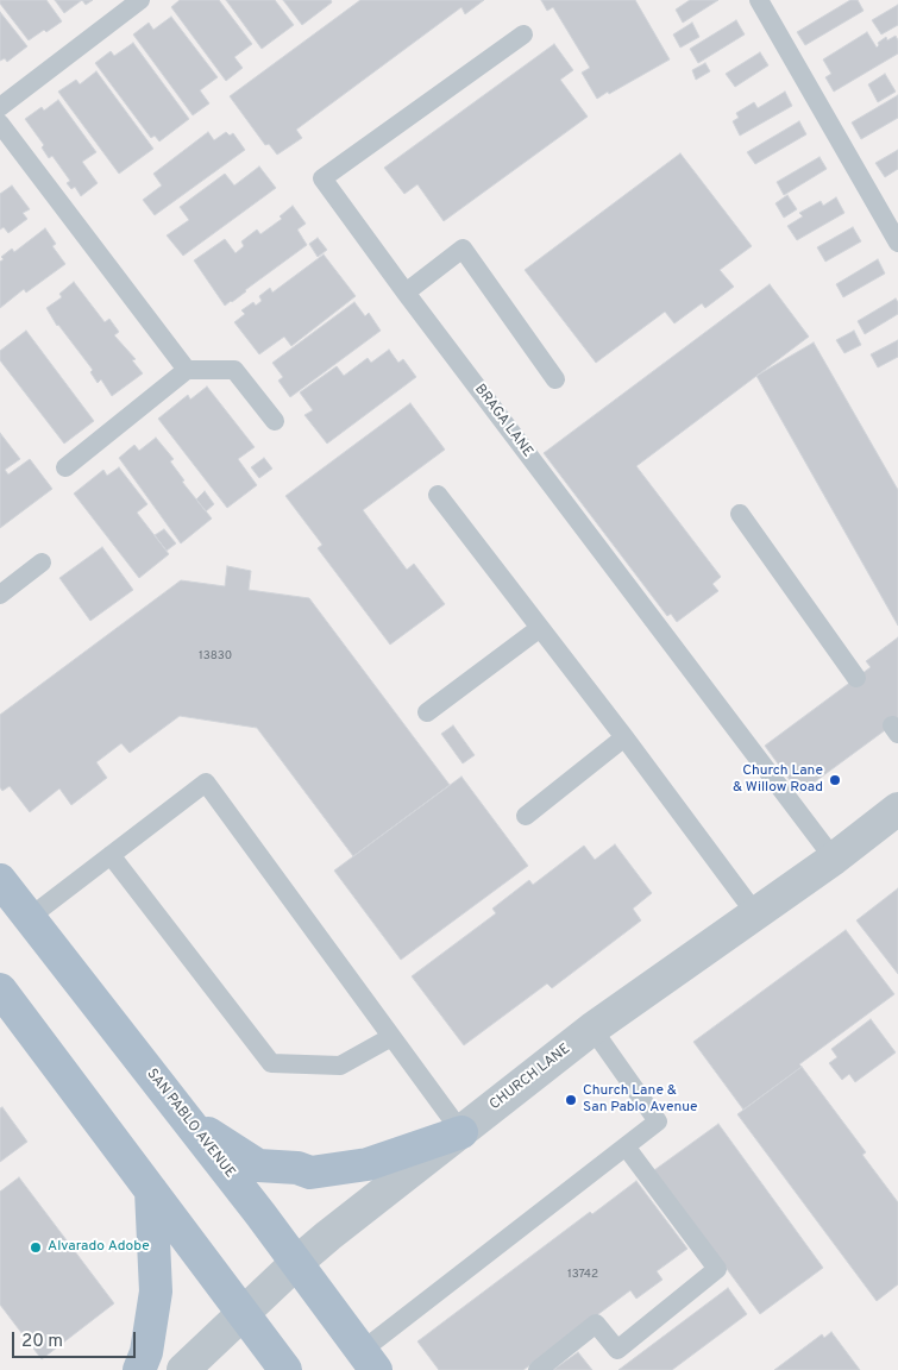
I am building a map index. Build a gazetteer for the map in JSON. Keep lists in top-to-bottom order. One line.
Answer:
{"streets":{"main road":["SAN PABLO AVENUE"],"street":["CHURCH LANE"],"lane":["BRAGA LANE"]},"crossings":[["BRAGA LANE","CHURCH LANE"],["CHURCH LANE","SAN PABLO AVENUE"]],"places":["Church Lane & Willow Road","Church Lane & San Pablo Avenue","Alvarado Adobe"],"house_numbers":["13830","13742"],"scale_bar":"20 m"}
